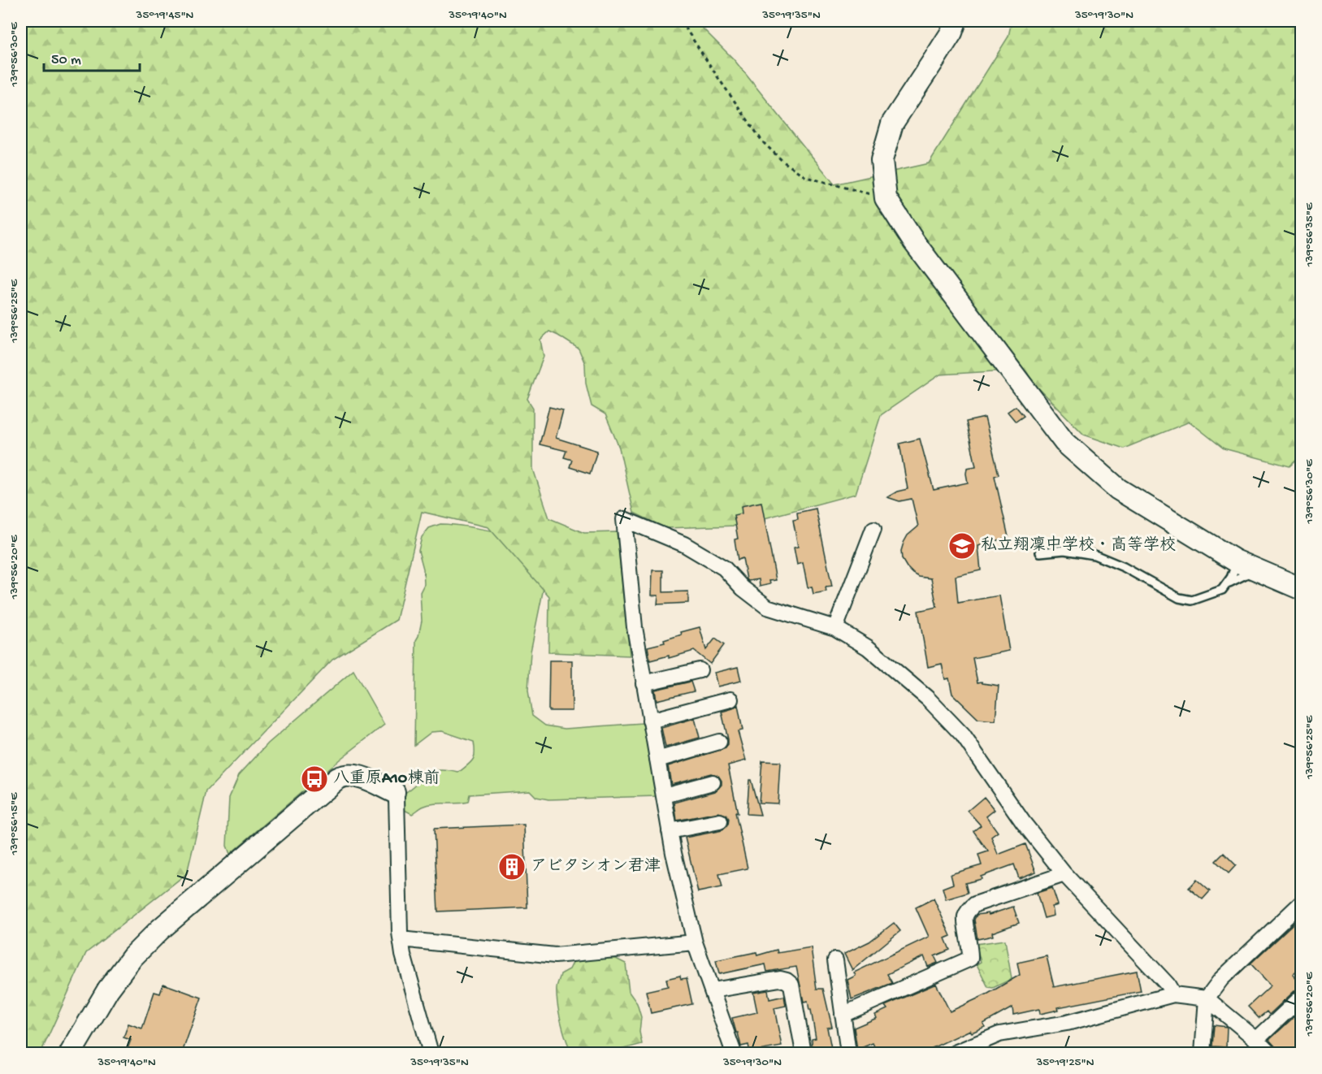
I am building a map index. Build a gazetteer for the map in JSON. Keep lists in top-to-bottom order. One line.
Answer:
{"places":{"school or university":["私立翔凜中学校・高等学校"],"bus stop":["八重原A10棟前"],"building":["アビタシオン君津"]},"scale_bar":"50 m","coordinates":["35°19'45\"N","35°19'40\"N","35°19'35\"N","35°19'30\"N","139°56'30\"E","139°56'35\"E","139°56'25\"E","139°56'20\"E","139°56'15\"E","35°19'25\"N"]}
